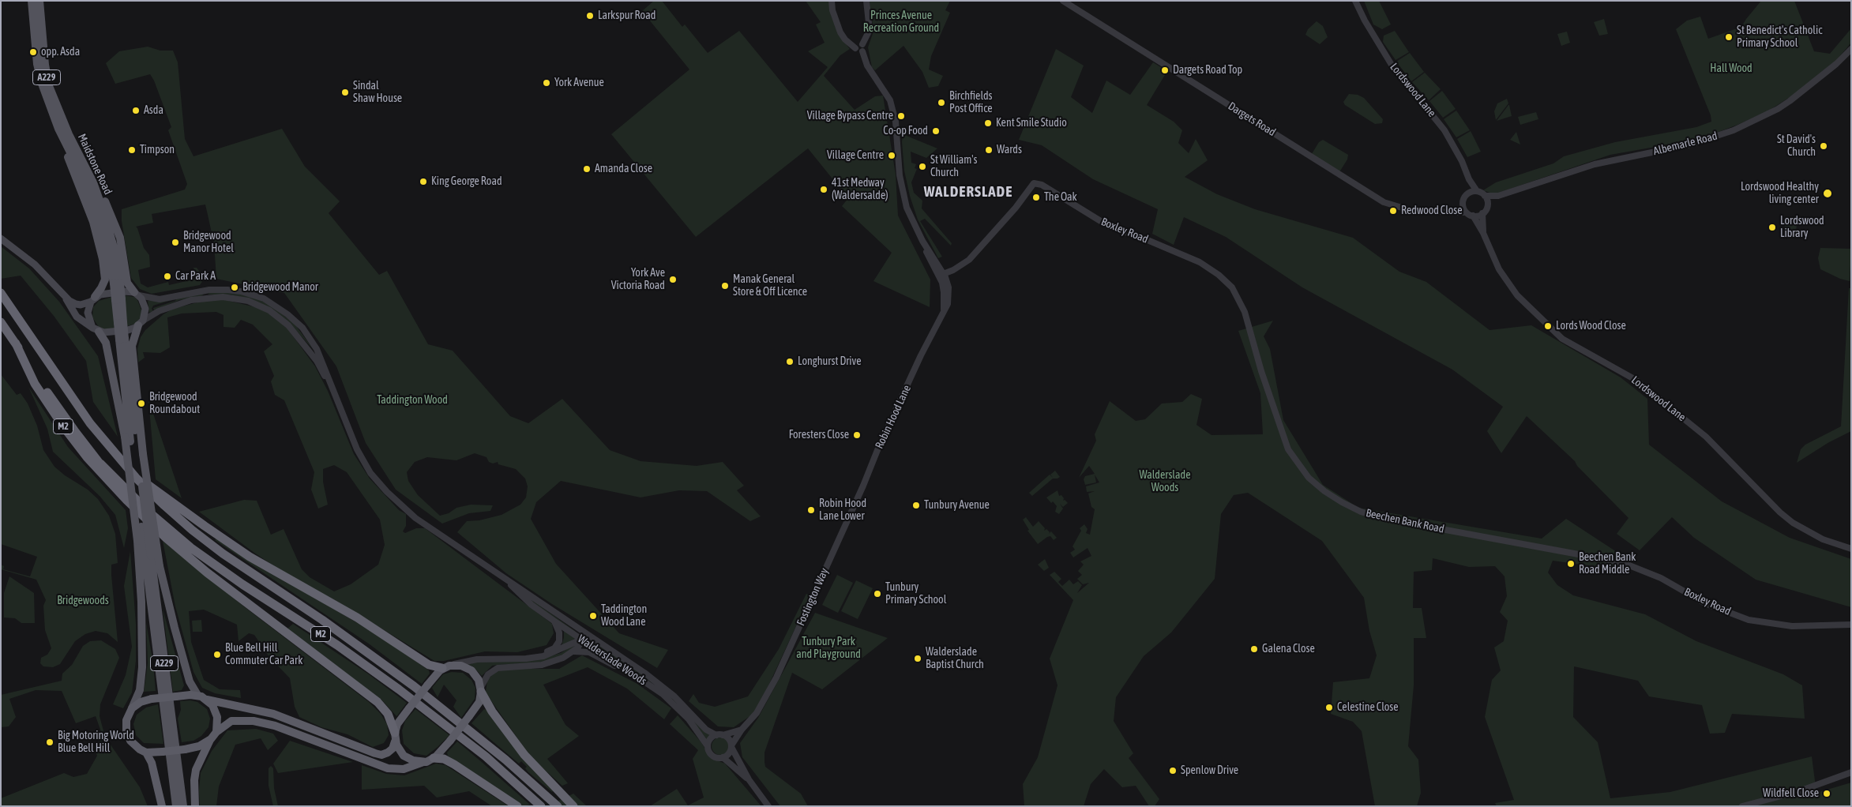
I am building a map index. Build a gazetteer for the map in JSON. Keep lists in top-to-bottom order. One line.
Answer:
{"streets":{"highway":["M2"],"main road":["A229","Maidstone Road"],"street":["Lordswood Lane","Dargets Road","Albemarle Road","Boxley Road","Robin Hood Lane","Beechen Bank Road","Fostington Way","Walderslade Woods"]},"crossings":[["A229","Maidstone Road"],["Lordswood Lane","Dargets Road"],["Lordswood Lane","Albemarle Road"],["Dargets Road","Albemarle Road"],["Boxley Road","Robin Hood Lane"],["Boxley Road","Beechen Bank Road"],["Robin Hood Lane","Fostington Way"],["Fostington Way","Walderslade Woods"]],"districts":["WALDERSLADE"],"parks":["Princes Avenue Recreation Ground","Hall Wood","Taddington Wood","Walderslade Woods","Bridgewoods","Tunbury Park and Playground"],"places":["Larkspur Road","St Benedict's Catholic Primary School","opp. Asda","Dargets Road Top","York Avenue","Sindal Shaw House","Birchfields Post Office","Asda","Village Bypass Centre","Kent Smile Studio","Co-op Food","St David's Church","Timpson","Wards","Village Centre","St William's Church","Amanda Close","King George Road","41st Medway (Waldersalde)","Lordswood Healthy living center","The Oak","Redwood Close","Lordswood Library","Bridgewood Manor Hotel","Car Park A","York Ave Victoria Road","Manak General Store & Off Licence","Bridgewood Manor","Lords Wood Close","Longhurst Drive","Bridgewood Roundabout","Foresters Close","Tunbury Avenue","Robin Hood Lane Lower","Beechen Bank Road Middle","Tunbury Primary School","Taddington Wood Lane","Galena Close","Blue Bell Hill Commuter Car Park","Walderslade Baptist Church","Celestine Close","Big Motoring World Blue Bell Hill","Spenlow Drive","Wildfell Close"]}
